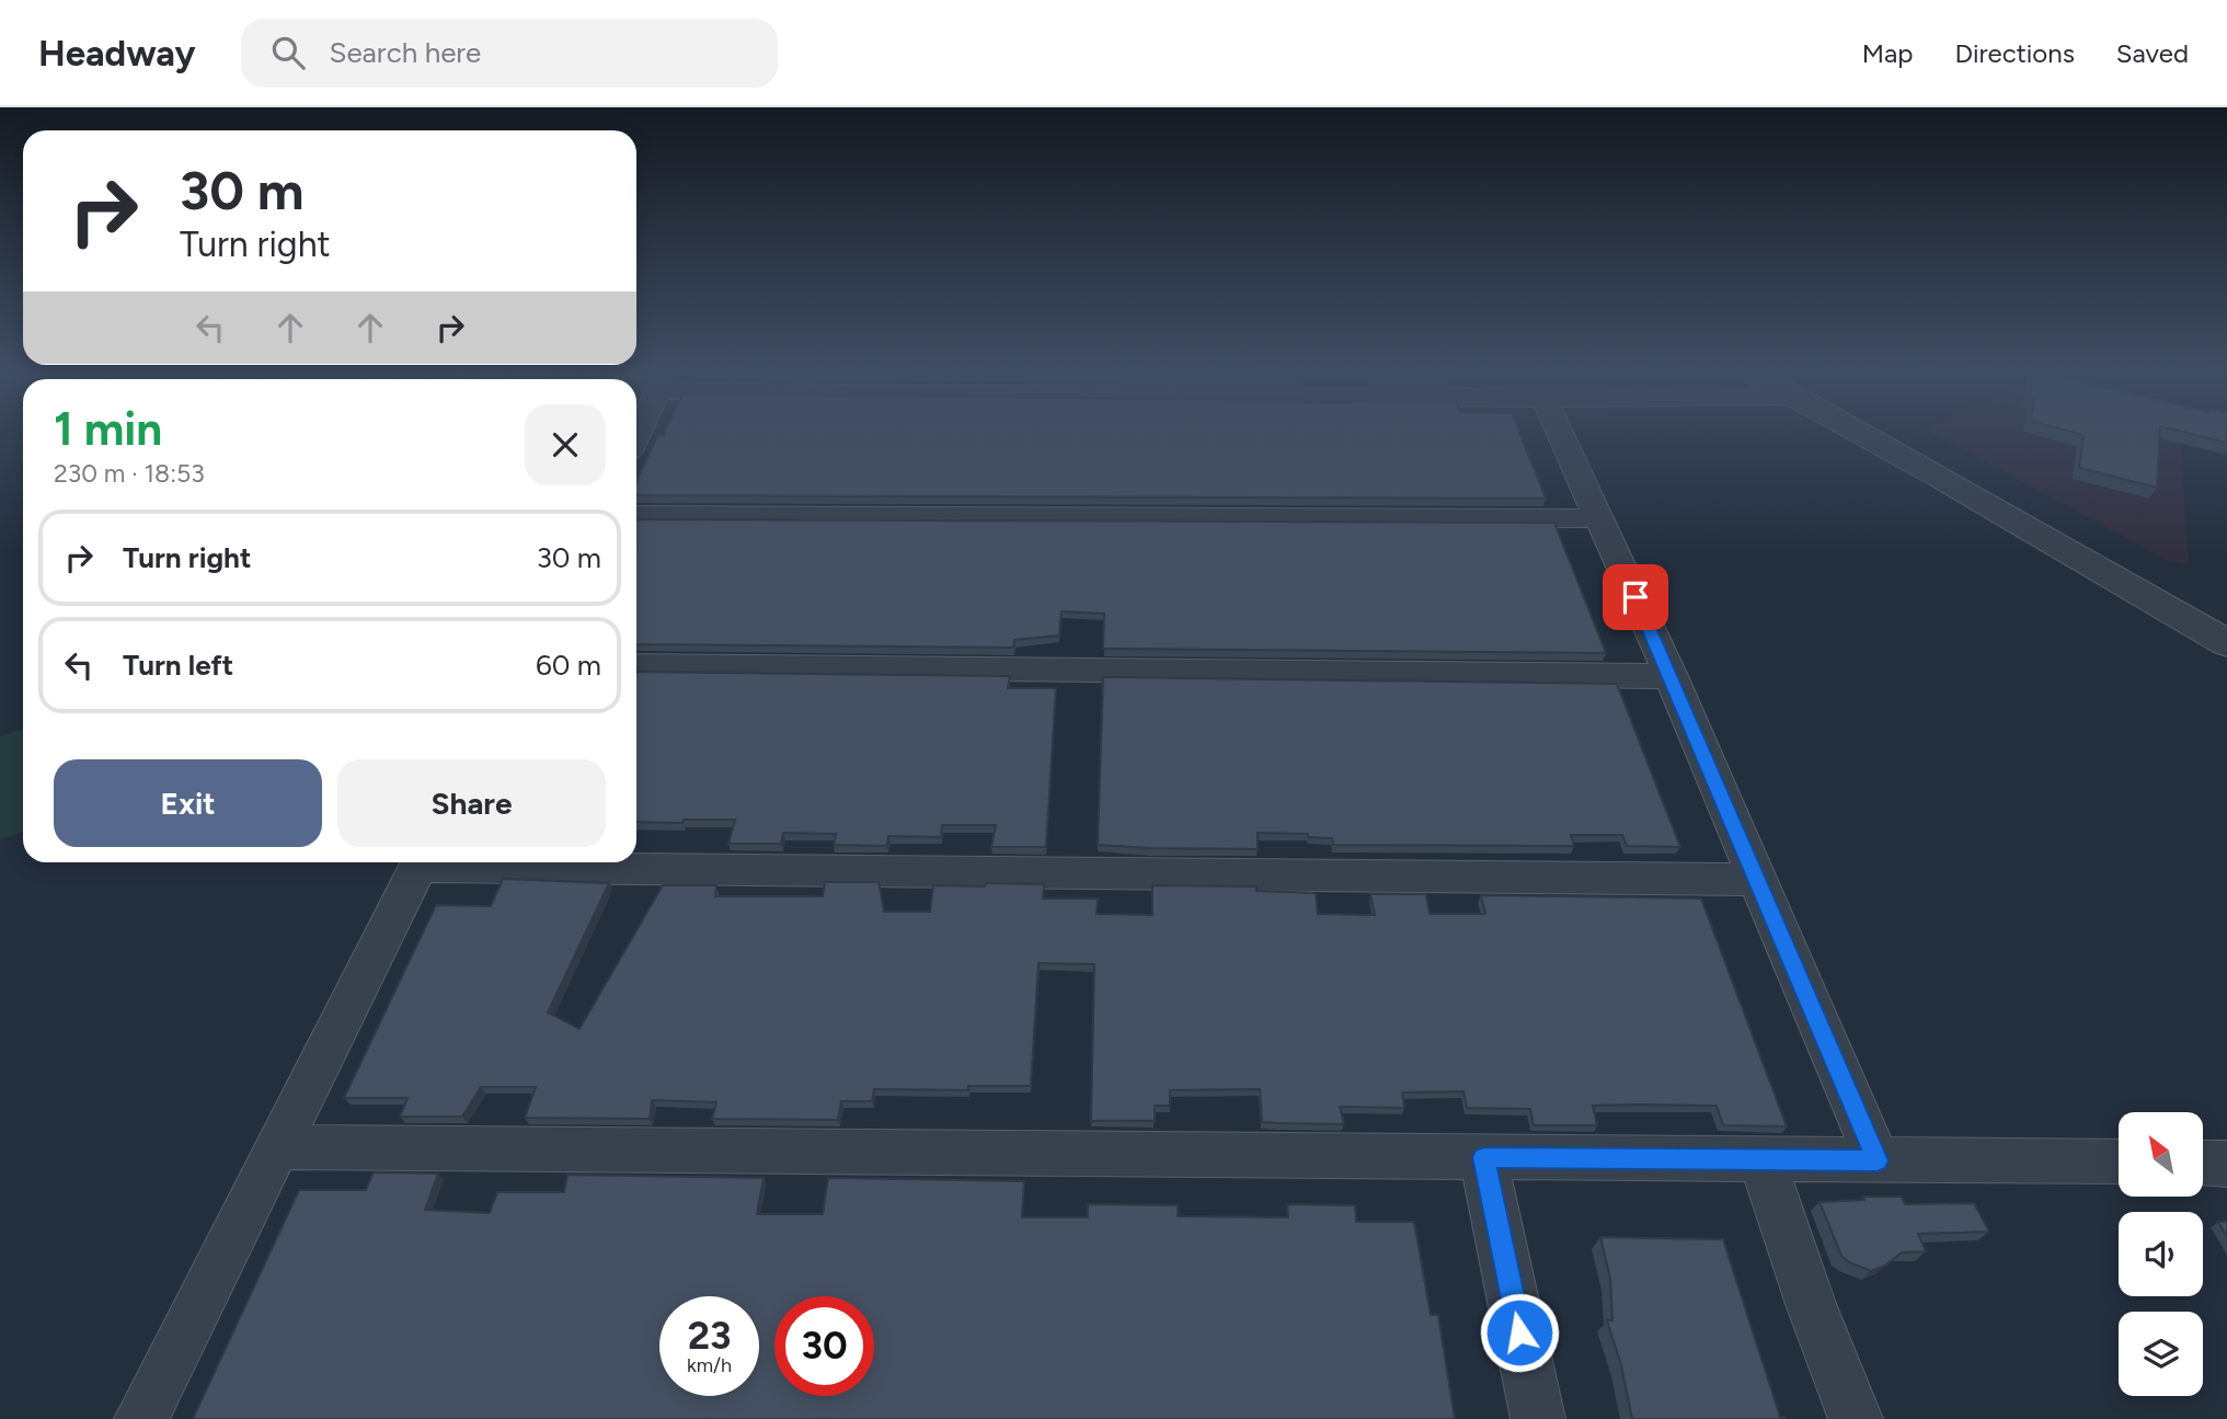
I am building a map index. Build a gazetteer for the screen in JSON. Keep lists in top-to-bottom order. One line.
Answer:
{"north":"top left","page":{"header":"Headway","search":"Search here","nav":["Map","Directions","Saved"],"turn":["30 m","Turn right"],"heading":["1 min","230 m · 18:53"],"list":[{"name":"Turn right","value":"30 m"},{"name":"Turn left","value":"60 m"}],"buttons":["Exit","Share"],"speed":"23 km/h","limit":"30"}}
